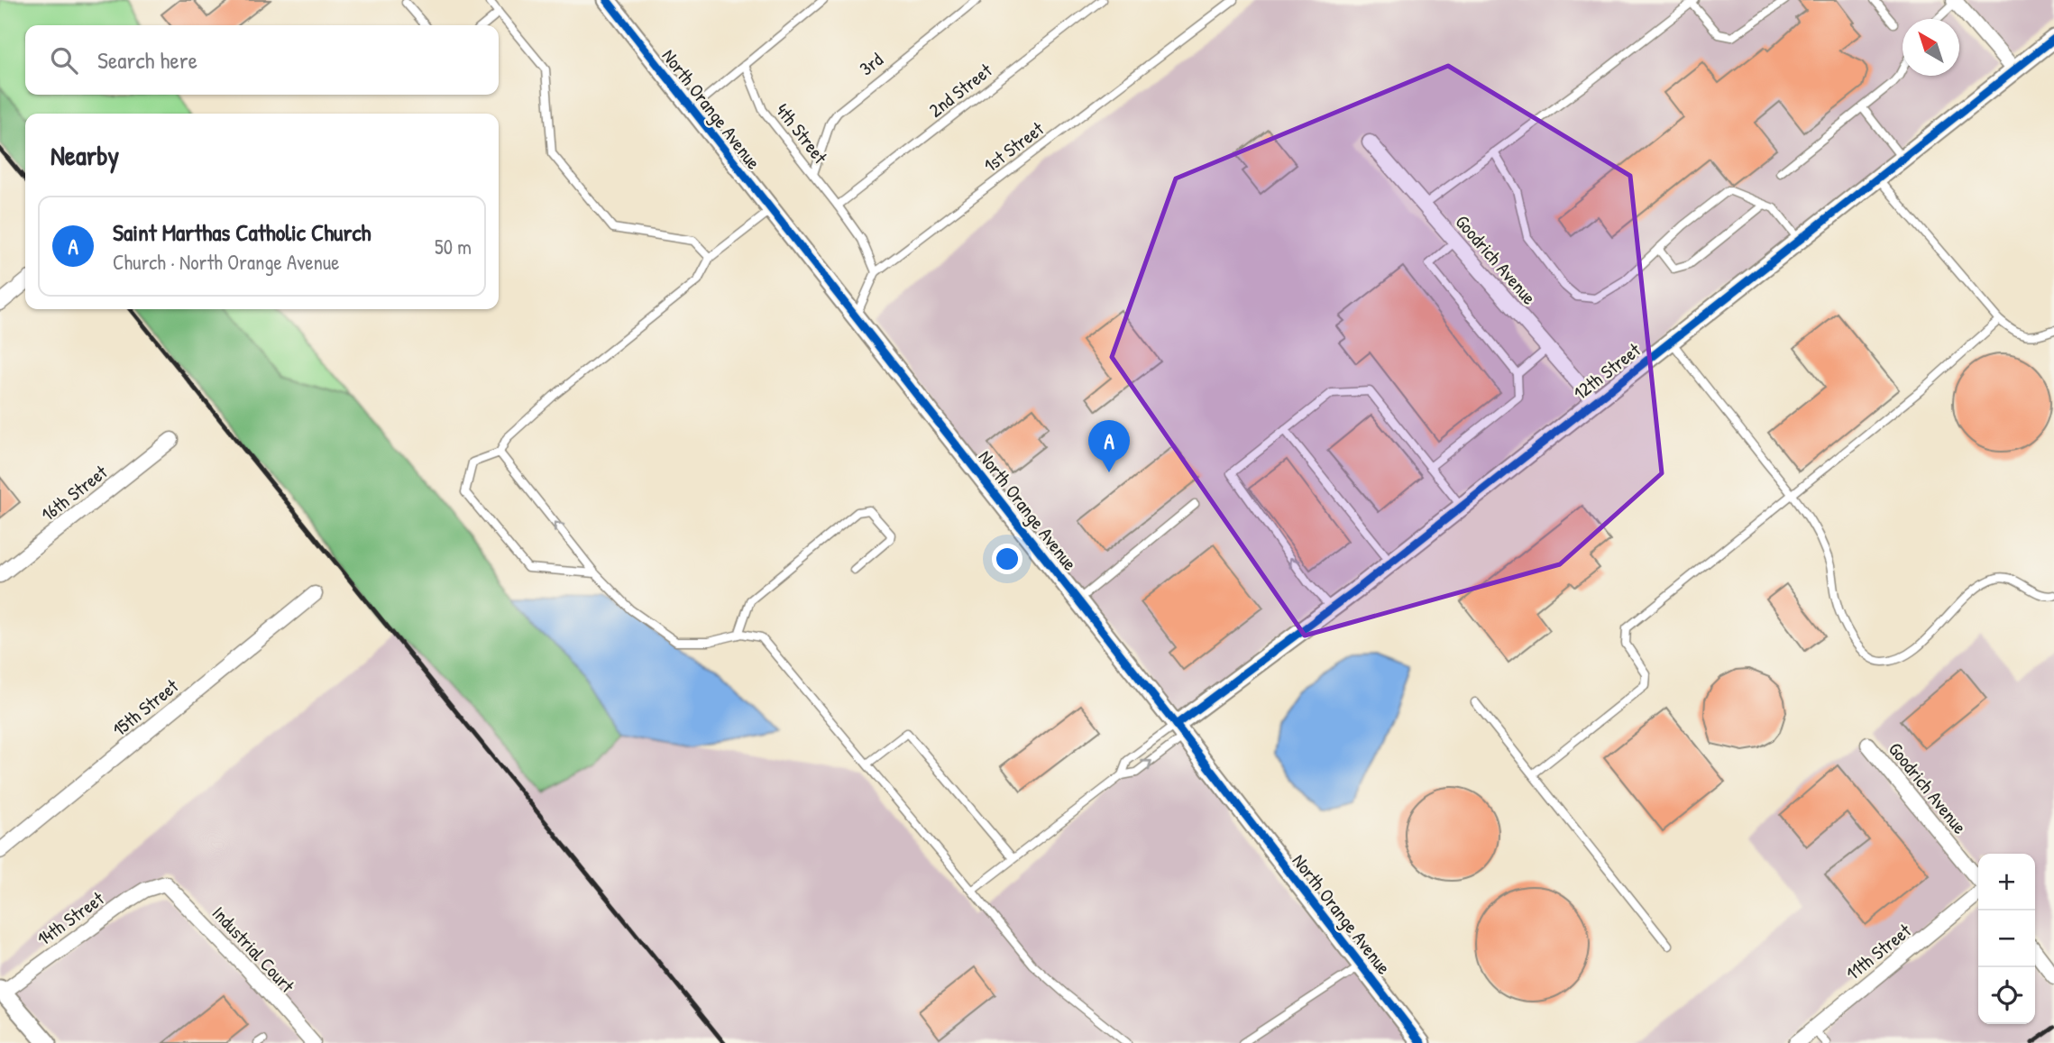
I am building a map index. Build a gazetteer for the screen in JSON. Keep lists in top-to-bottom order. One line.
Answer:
{"streets":{"street":["North Orange Avenue","Goodrich Avenue","12th Street","16th Street","15th Street","14th Street","Industrial Court","11th Street"],"lane":["3rd","2nd Street","4th Street","1st Street"]},"crossings":[["3rd","4th Street"],["2nd Street","4th Street"],["North Orange Avenue","12th Street"],["Goodrich Avenue","12th Street"],["14th Street","Industrial Court"]],"north":"top left","page":{"search":"Search here","heading":"Nearby","list":[{"mark":"A","name":"Saint Marthas Catholic Church","note":"Church · North Orange Avenue","value":"50 m"}],"pins":"A","map_buttons":["+","−"]}}
